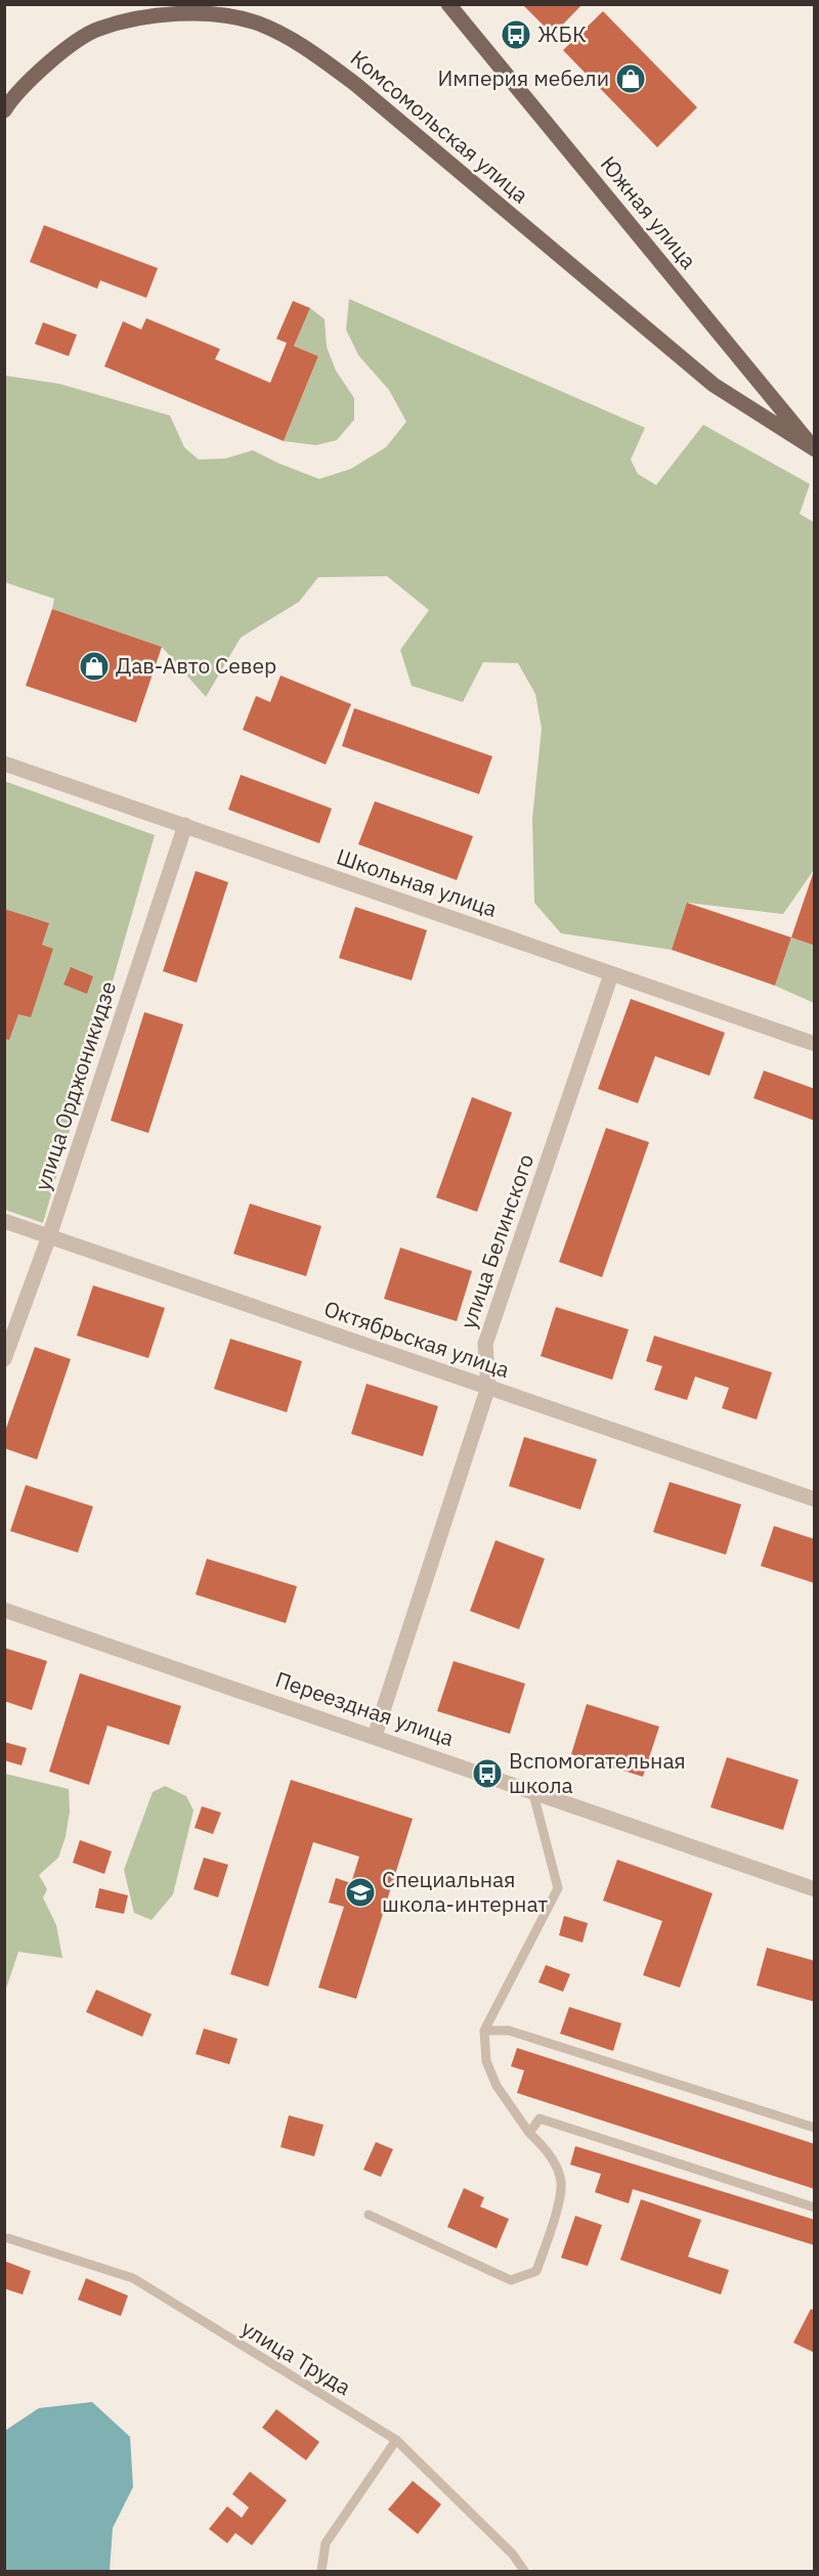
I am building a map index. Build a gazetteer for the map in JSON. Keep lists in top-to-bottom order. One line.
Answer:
{"streets":{"main road":["Комсомольская улица","Южная улица"],"street":["Школьная улица","улица Орджоникидзе","улица Белинского","Октябрьская улица","Переездная улица"],"lane":["улица Труда"]},"crossings":[["Комсомольская улица","Южная улица"],["Школьная улица","улица Орджоникидзе"],["Школьная улица","улица Белинского"],["улица Орджоникидзе","Октябрьская улица"],["улица Белинского","Октябрьская улица"],["улица Белинского","Переездная улица"]],"places":{"bus stop":["ЖБК","Вспомогательная школа"],"shop":["Империя мебели","Дав-Авто Север"],"school or university":["Специальная школа-интернат"]}}
